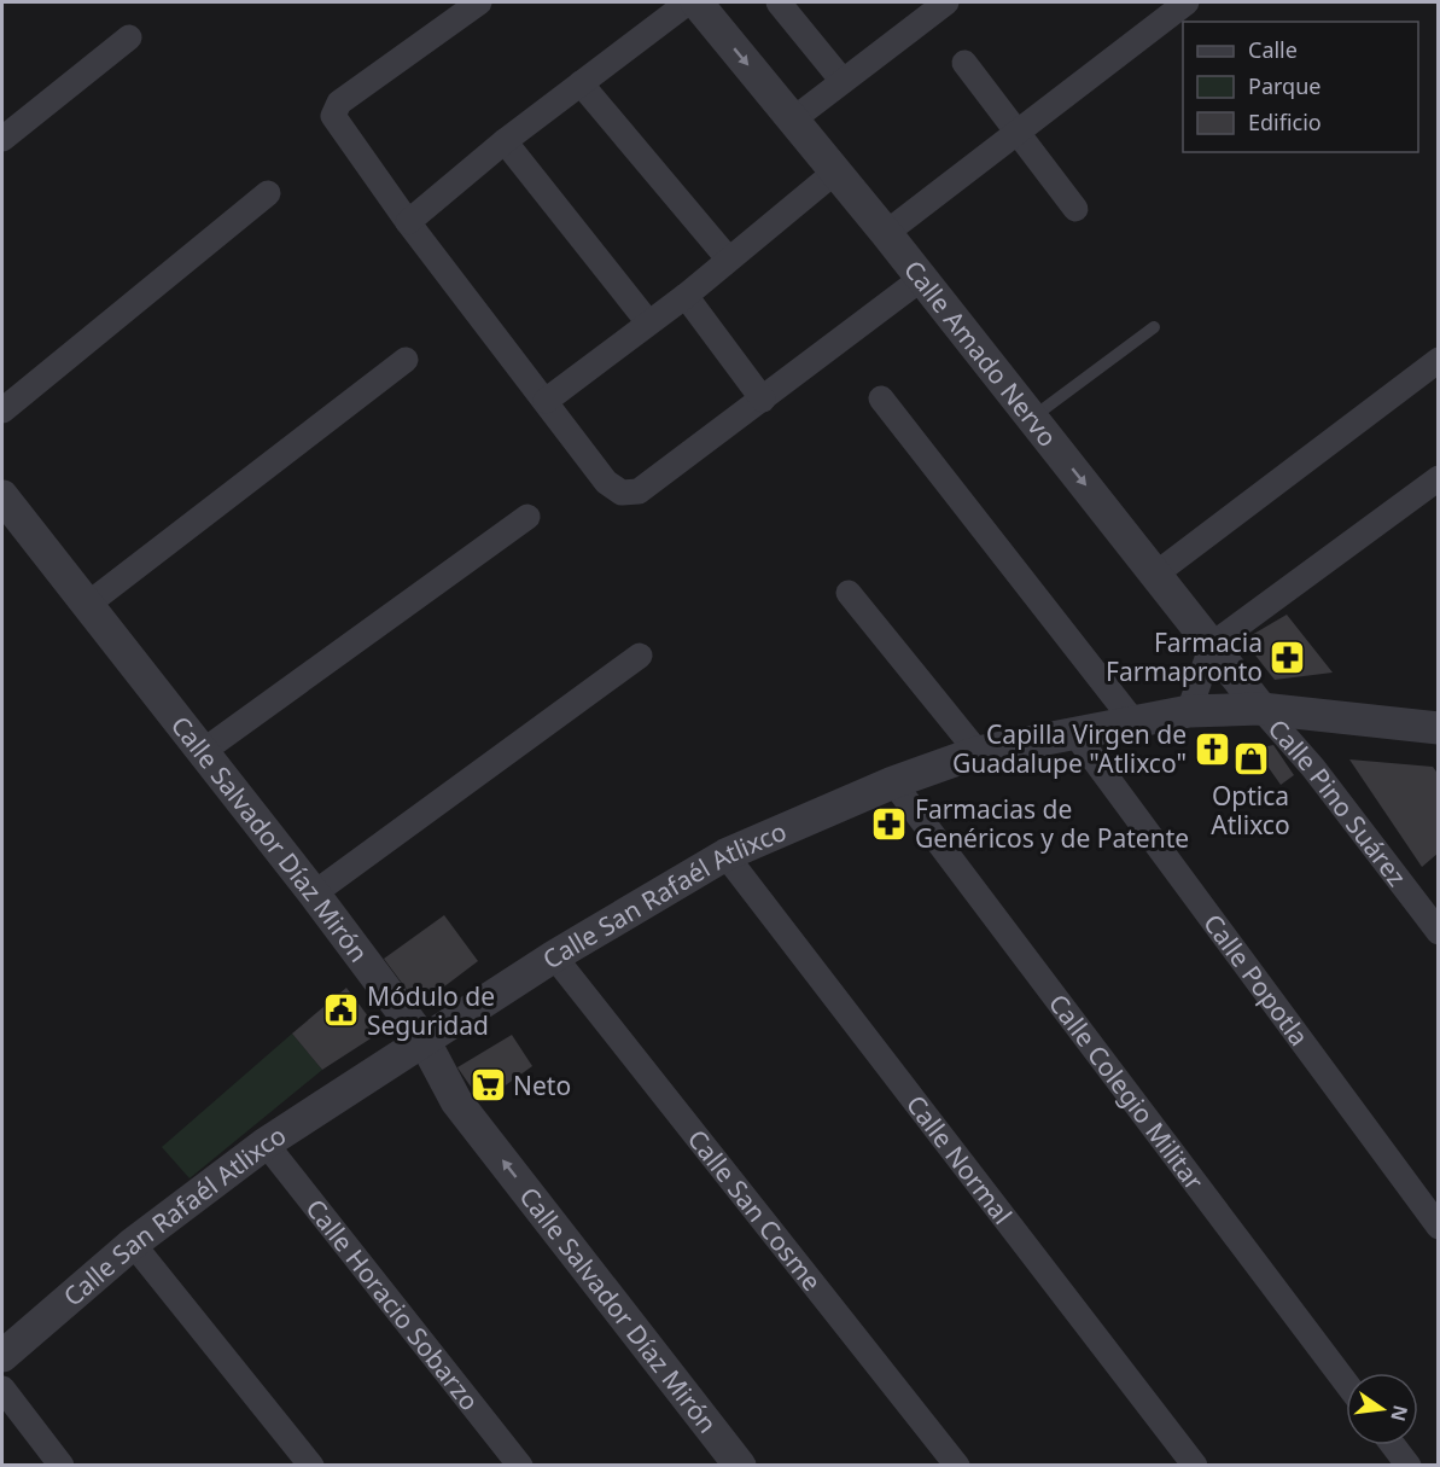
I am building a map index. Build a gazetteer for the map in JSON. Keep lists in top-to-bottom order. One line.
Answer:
{"streets":{"street":["Calle Amado Nervo","Calle Pino Suárez","Calle Salvador Díaz Mirón","Calle San Rafaél Atlixco","Calle Popotla","Calle Colegio Militar","Calle Normal","Calle San Cosme","Calle Horacio Sobarzo"]},"crossings":[["Calle Amado Nervo","Calle Pino Suárez"],["Calle Amado Nervo","Calle San Rafaél Atlixco"],["Calle Pino Suárez","Calle San Rafaél Atlixco"],["Calle Salvador Díaz Mirón","Calle San Rafaél Atlixco"],["Calle San Rafaél Atlixco","Calle Popotla"],["Calle San Rafaél Atlixco","Calle Colegio Militar"],["Calle San Rafaél Atlixco","Calle Normal"],["Calle San Rafaél Atlixco","Calle San Cosme"],["Calle San Rafaél Atlixco","Calle Horacio Sobarzo"]],"one_way":["Calle Salvador Díaz Mirón"],"places":{"pharmacy":["Farmacia Farmapronto","Farmacias de Genéricos y de Patente"],"church":["Capilla Virgen de Guadalupe \"Atlixco\""],"shop":["Optica Atlixco"],"public building":["Módulo de Seguridad"],"supermarket":["Neto"]},"legend":["Calle","Parque","Edificio"],"north":"right"}
